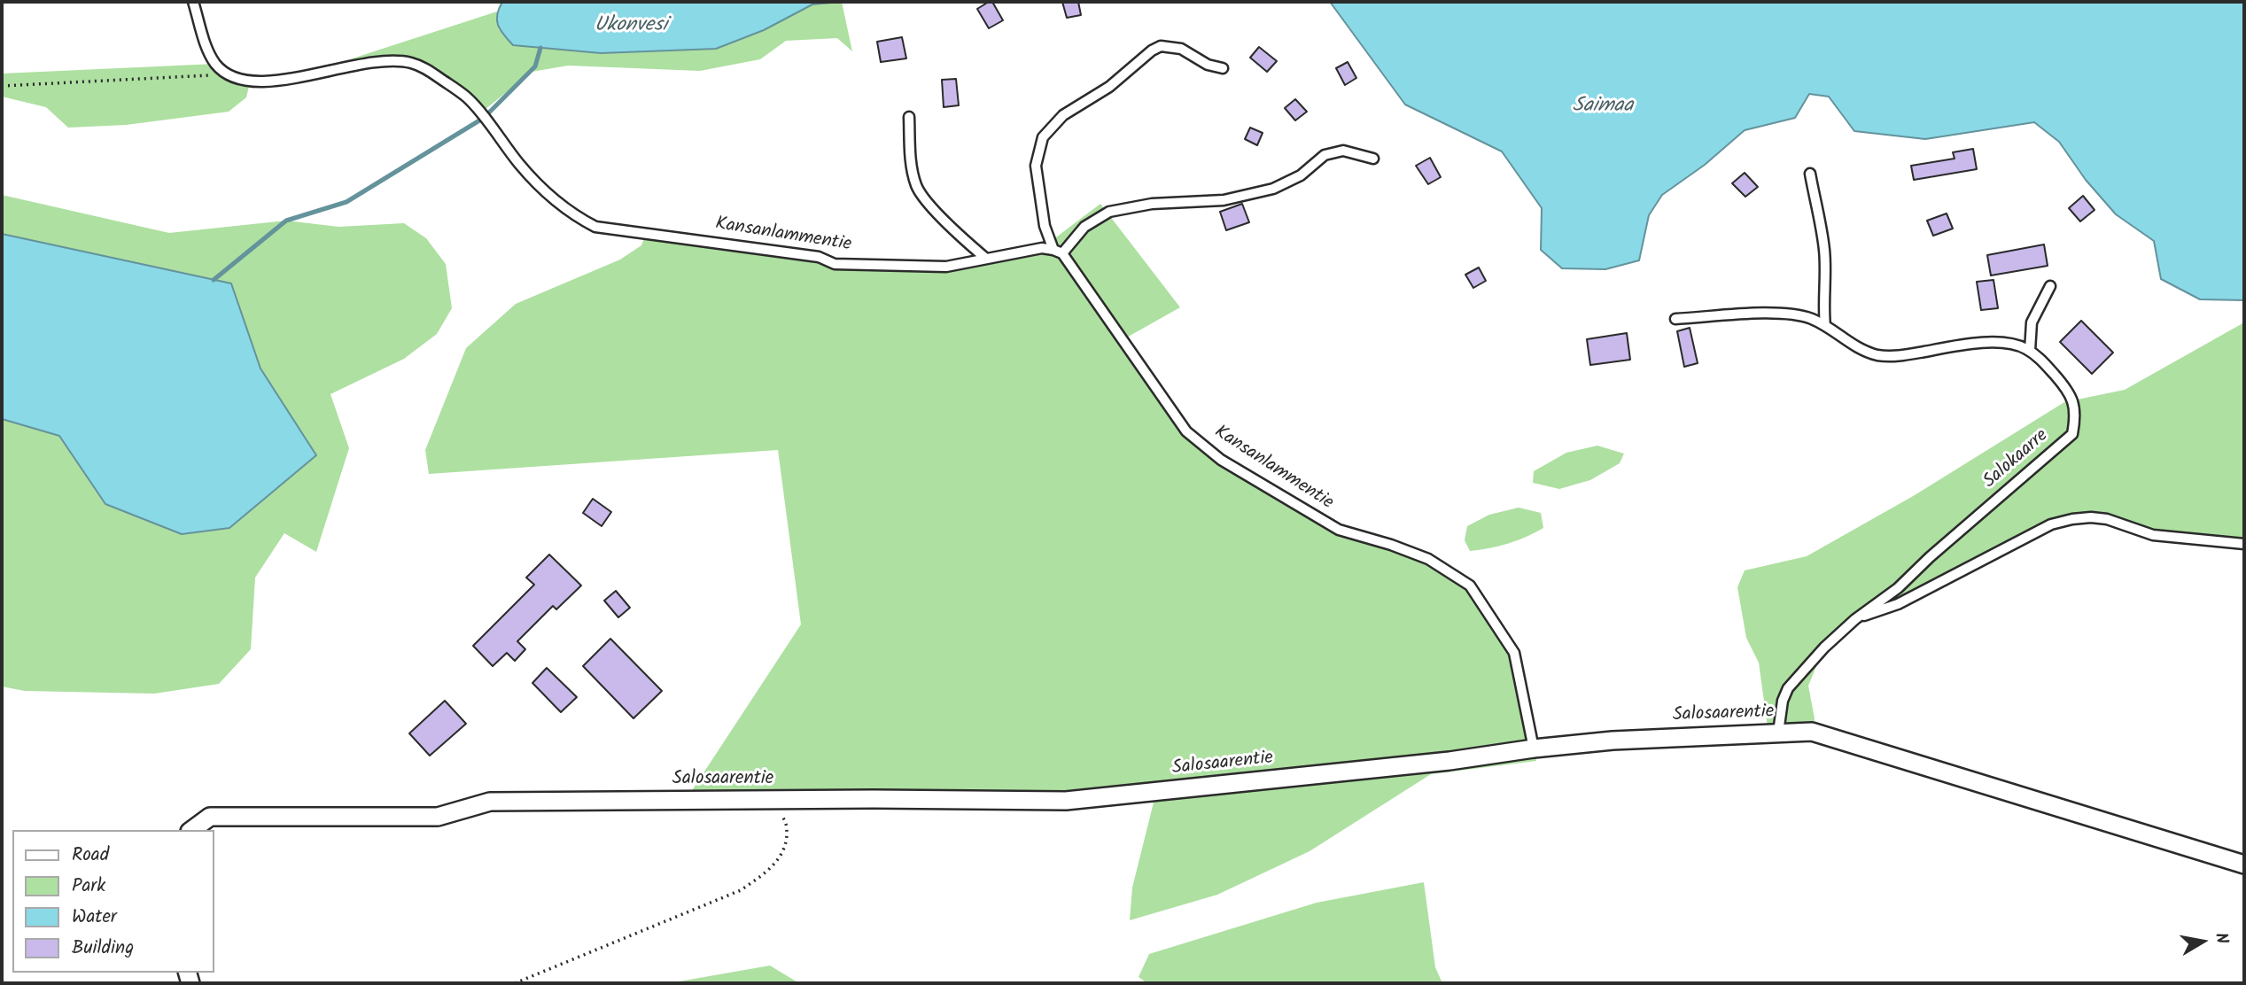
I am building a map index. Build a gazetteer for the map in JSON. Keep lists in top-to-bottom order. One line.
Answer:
{"streets":{"street":["Salosaarentie"],"lane":["Kansanlammentie","Salokaarre"]},"crossings":[["Kansanlammentie","Salosaarentie"],["Salokaarre","Salosaarentie"]],"water":["Ukonvesi","Saimaa"],"legend":["Road","Park","Water","Building"],"north":"right"}
